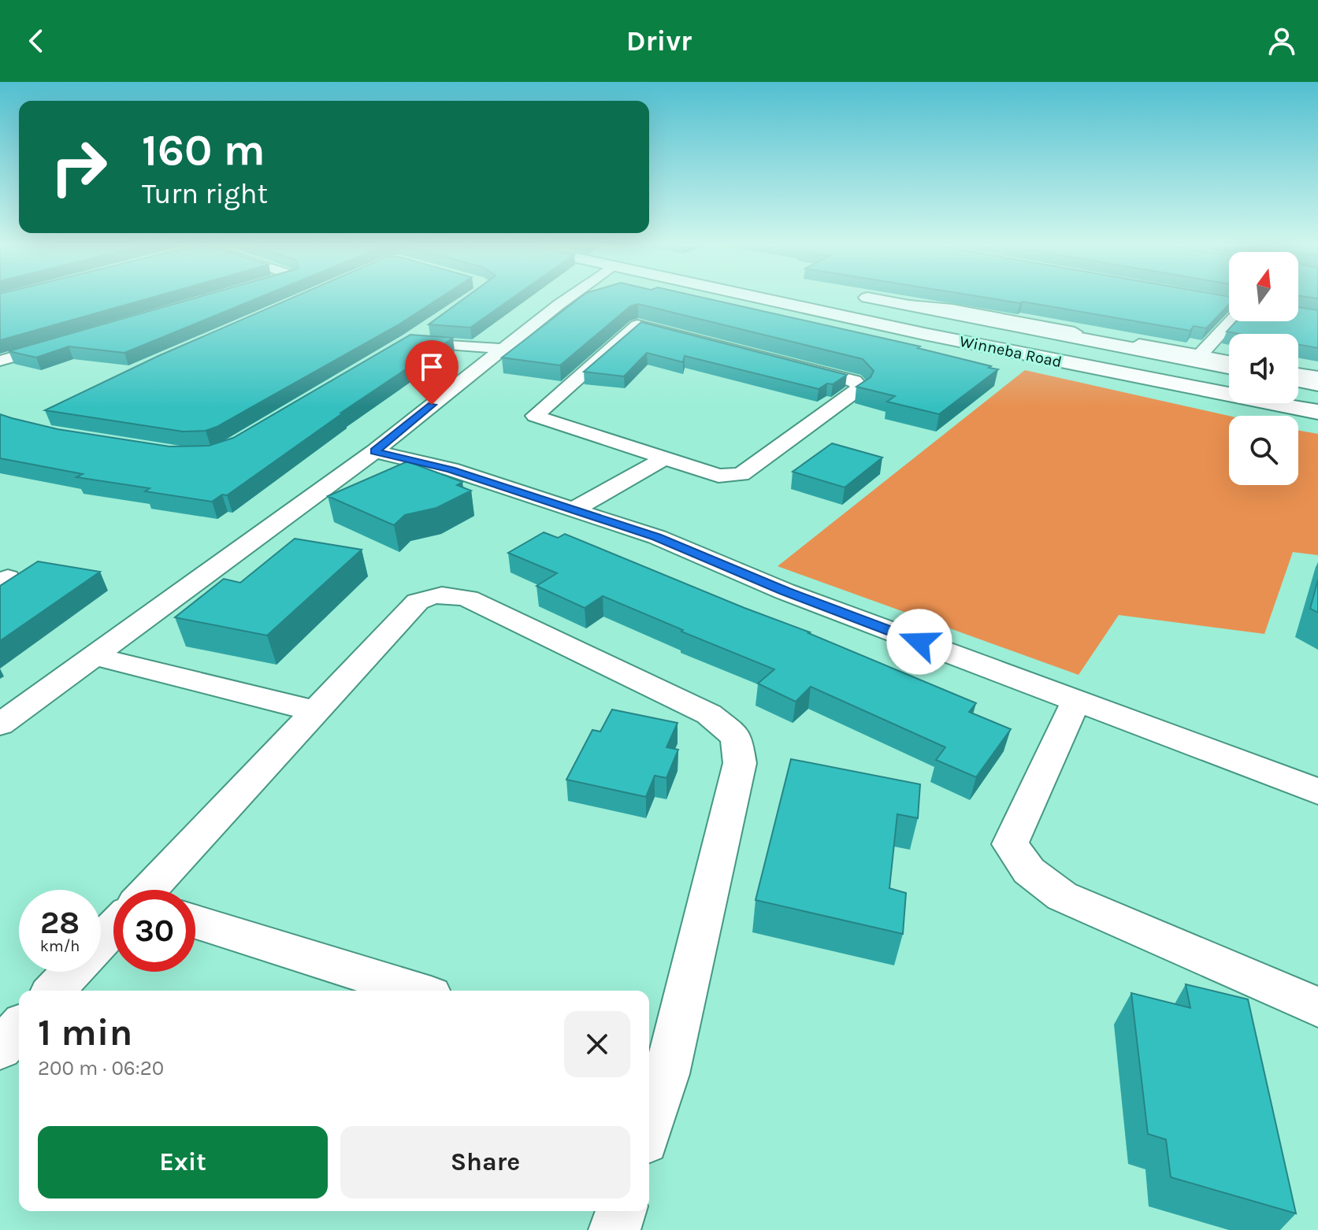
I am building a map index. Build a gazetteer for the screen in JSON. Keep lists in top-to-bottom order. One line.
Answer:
{"streets":{"highway":["Winneba Road"]},"north":"top","page":{"header":"Drivr","turn":["160 m","Turn right"],"speed":"28 km/h","limit":"30","heading":["1 min","200 m · 06:20"],"buttons":["Exit","Share"]}}
